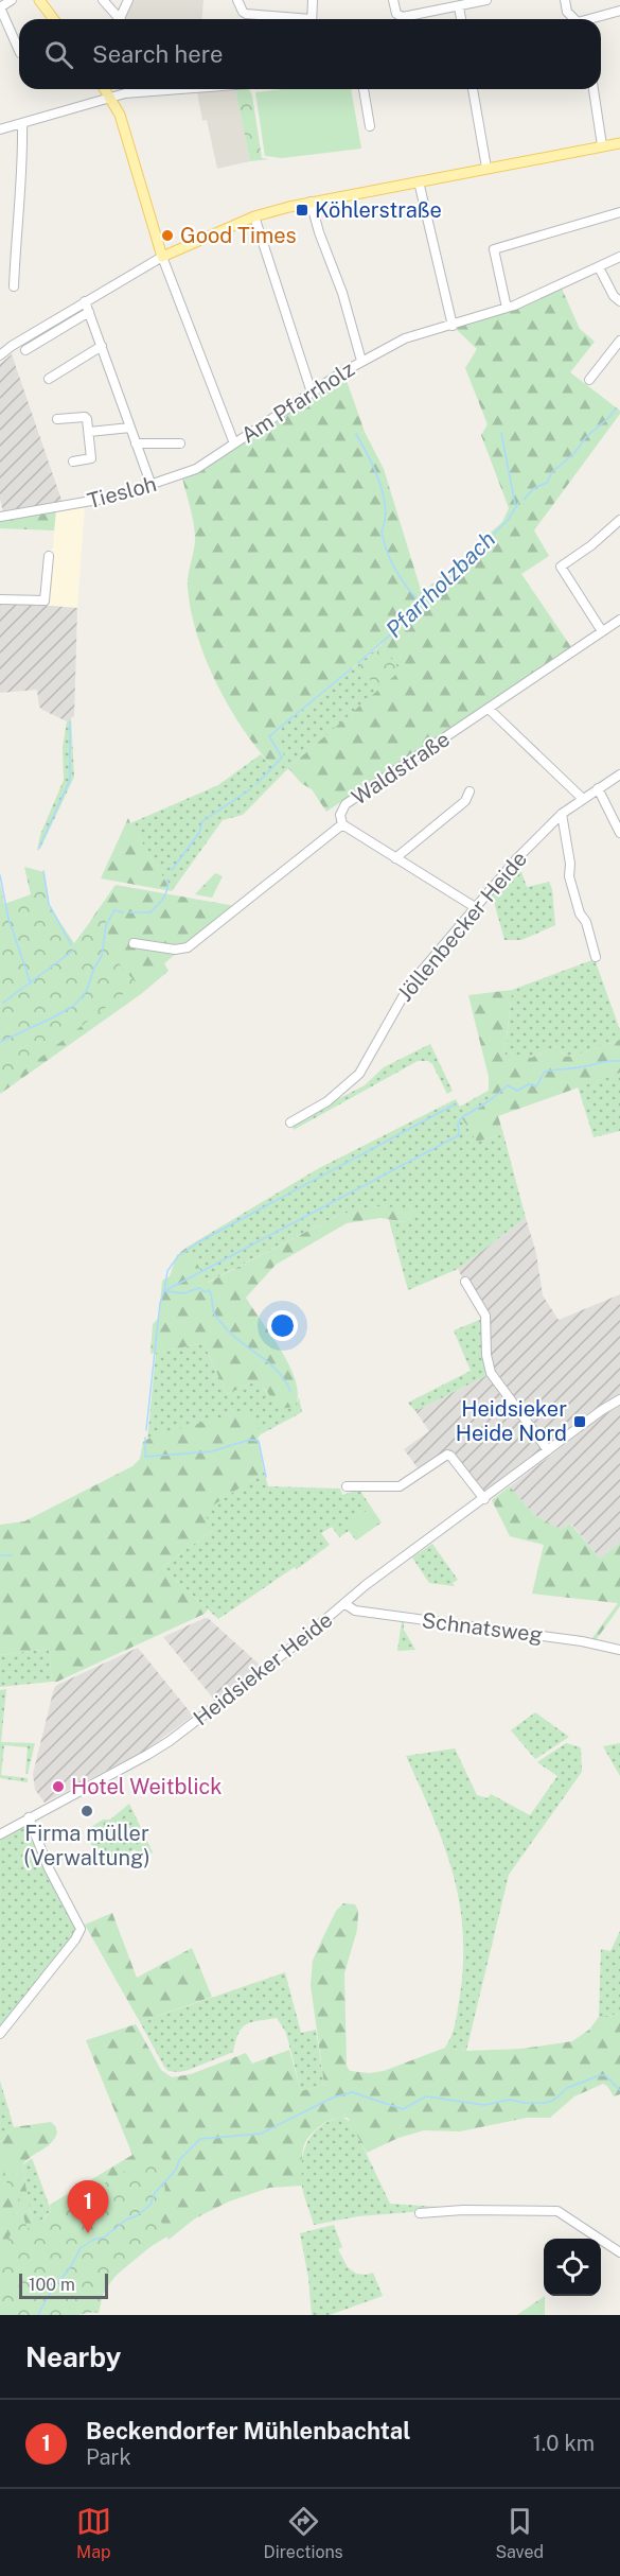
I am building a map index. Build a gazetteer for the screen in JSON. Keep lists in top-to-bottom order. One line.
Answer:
{"streets":{"street":["Am Pfarrholz","Tiesloh","Waldstraße","Jöllenbecker Heide","Schnatsweg","Heidsieker Heide"]},"crossings":[["Am Pfarrholz","Tiesloh"],["Schnatsweg","Heidsieker Heide"]],"water":["Pfarrholzbach"],"places":{"transit":["Köhlerstraße","Heidsieker Heide Nord"],"other":["Good Times","Hotel Weitblick","Firma müller (Verwaltung)"]},"scale_bar":"100 m","page":{"search":"Search here","pins":"1","scale":"100 m","heading":"Nearby","list":[{"mark":"1","name":"Beckendorfer Mühlenbachtal","note":"Park","value":"1.0 km"}],"nav":["Map","Directions","Saved"]}}
